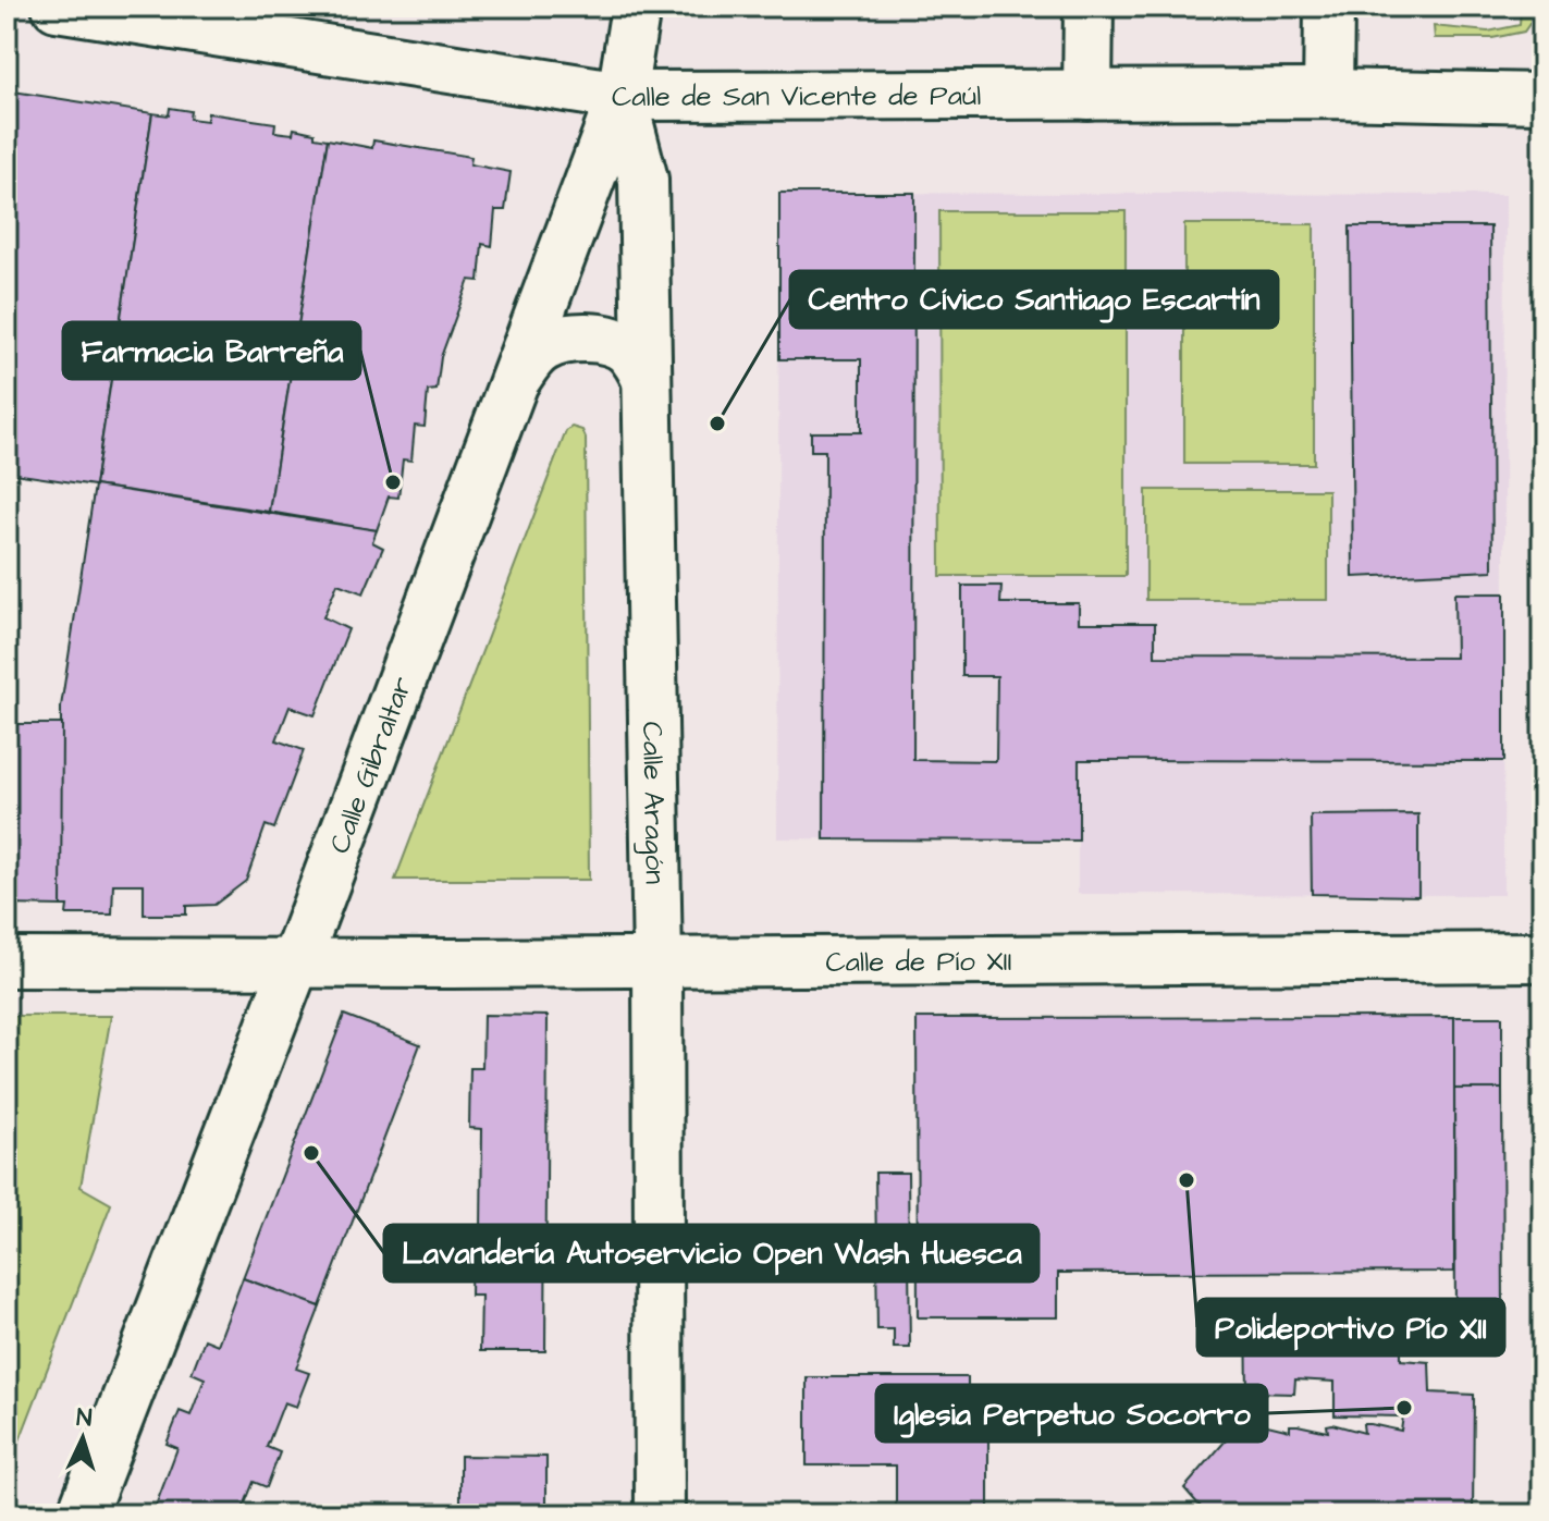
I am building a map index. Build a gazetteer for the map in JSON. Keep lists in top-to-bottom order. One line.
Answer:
{"streets":{"street":["Calle de San Vicente de Paúl","Calle Gibraltar","Calle Aragón","Calle de Pío XII"]},"crossings":[["Calle de San Vicente de Paúl","Calle Gibraltar"],["Calle de San Vicente de Paúl","Calle Aragón"],["Calle Gibraltar","Calle Aragón"],["Calle Gibraltar","Calle de Pío XII"],["Calle Aragón","Calle de Pío XII"]],"places":["Centro Cívico Santiago Escartín","Farmacia Barreña","Lavandería Autoservicio Open Wash Huesca","Polideportivo Pío XII","Iglesia Perpetuo Socorro"],"north":"top"}
